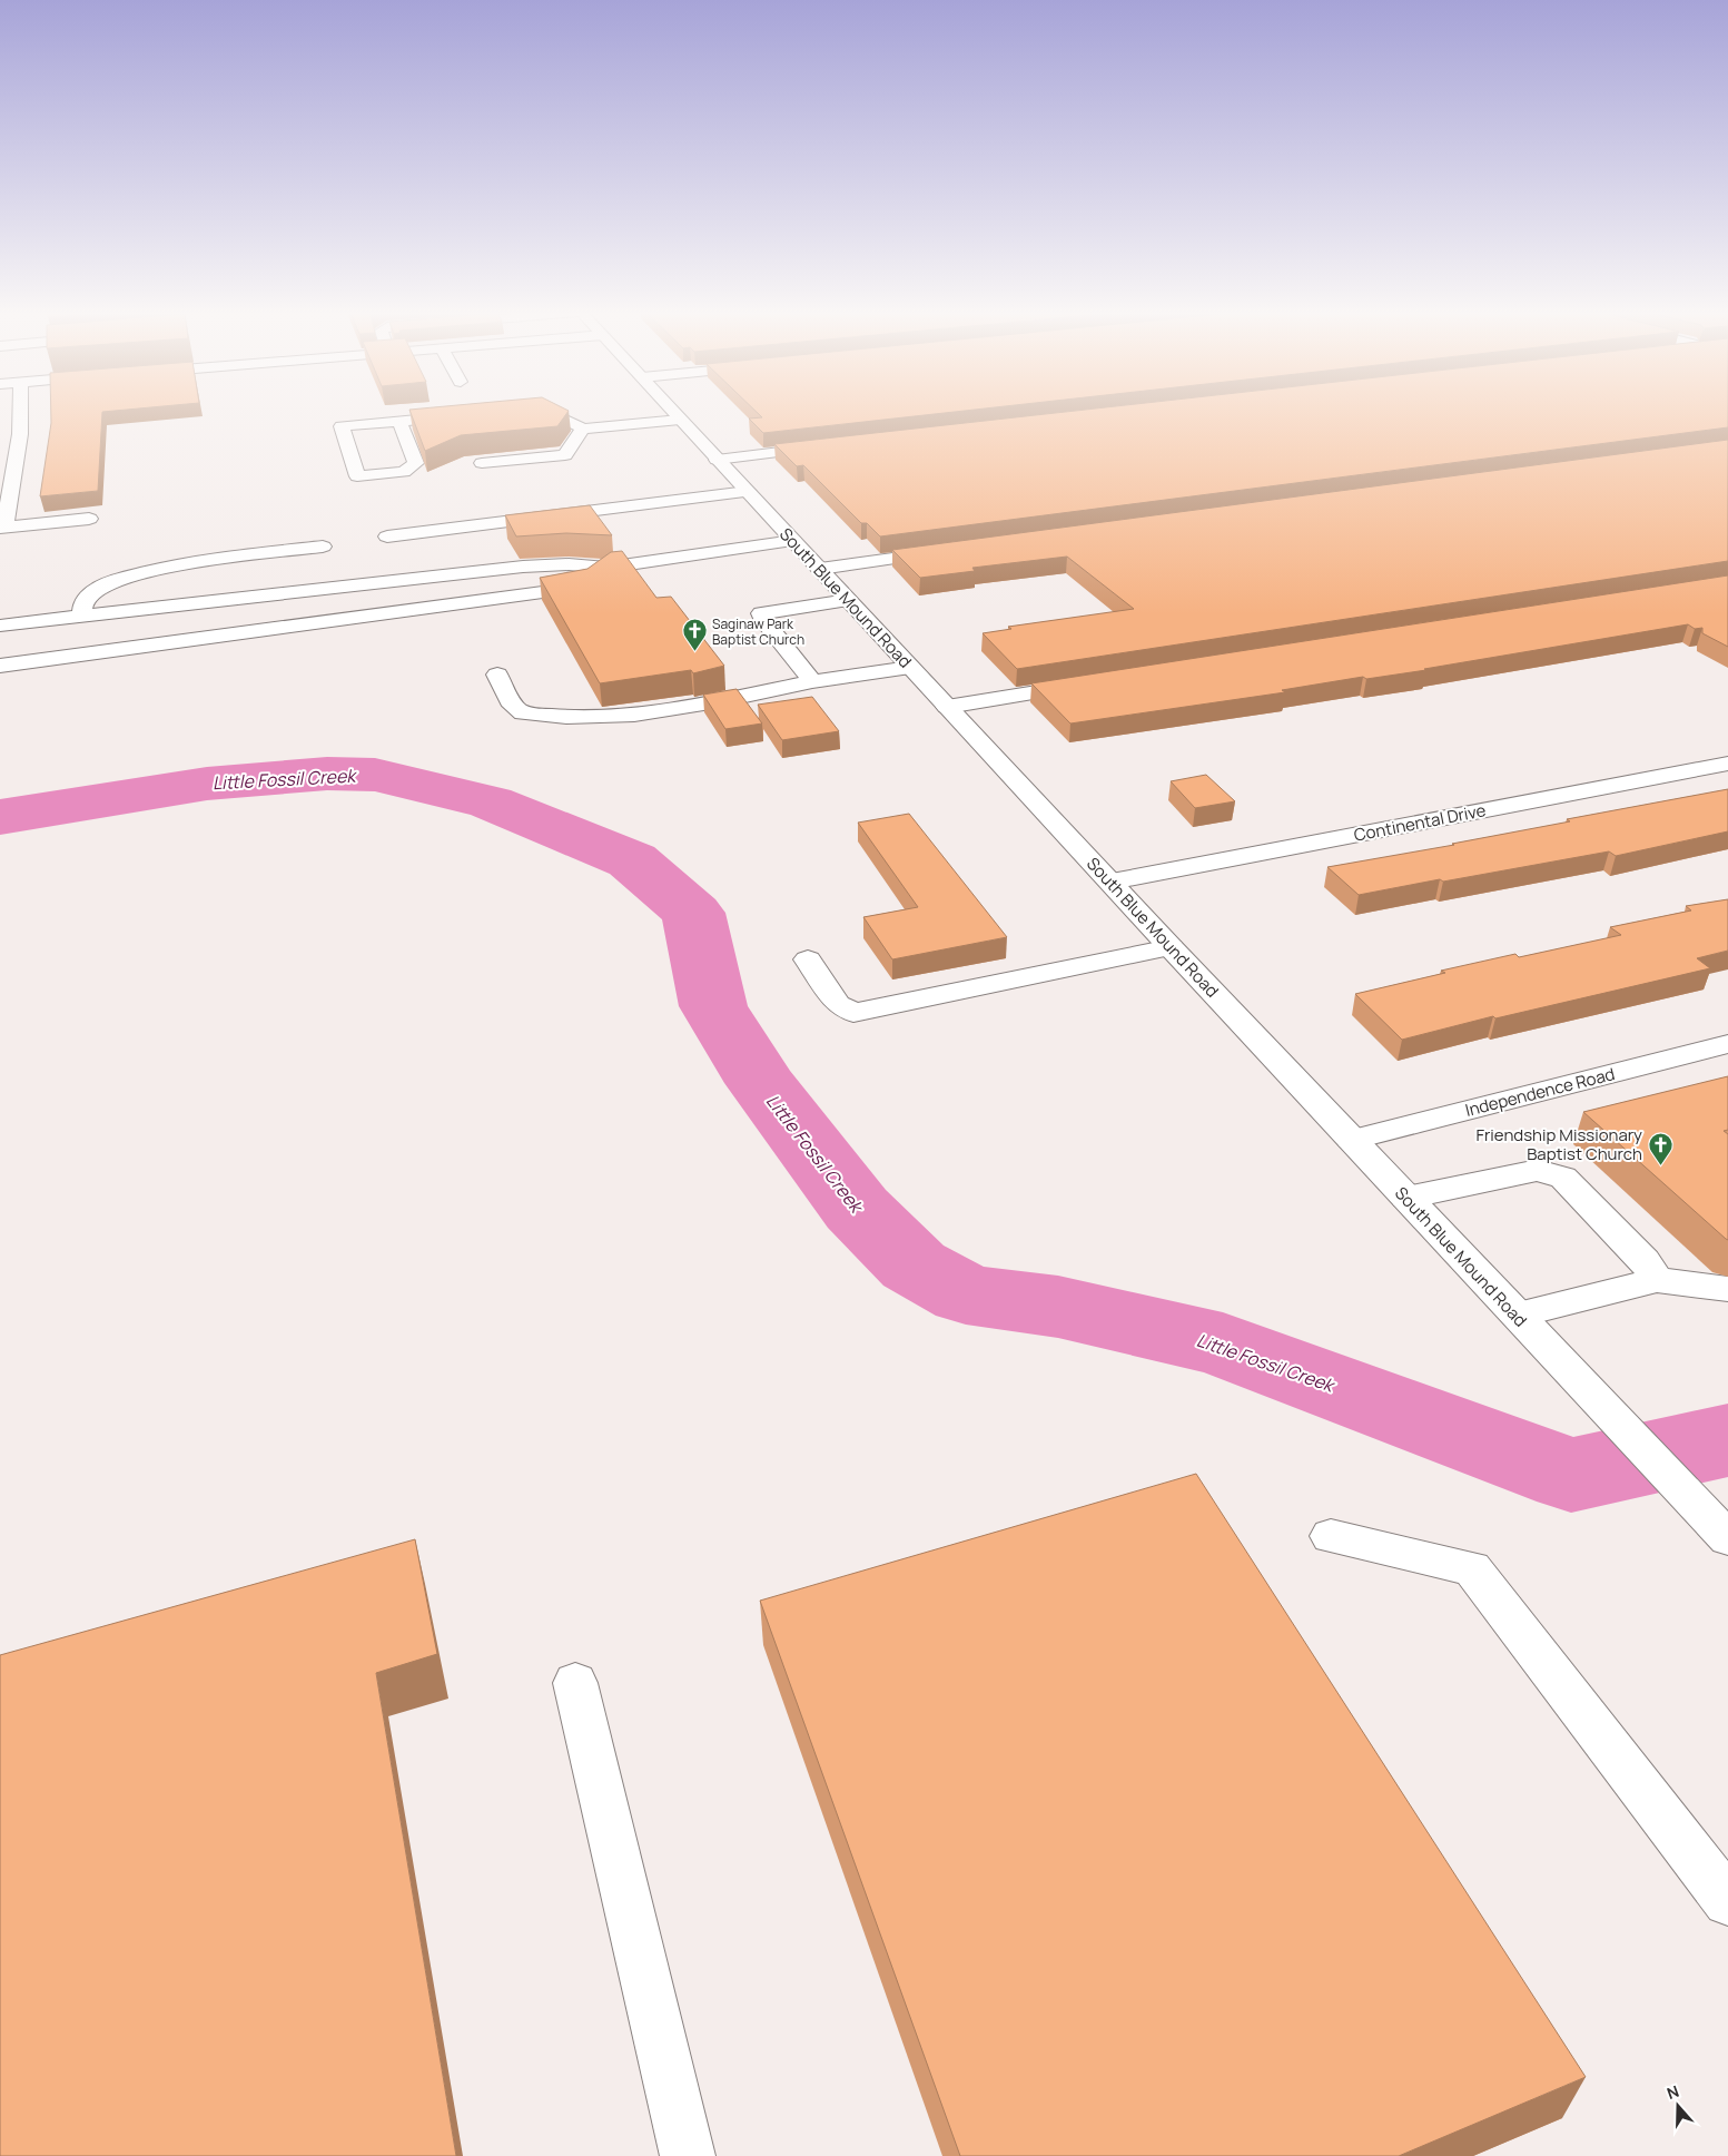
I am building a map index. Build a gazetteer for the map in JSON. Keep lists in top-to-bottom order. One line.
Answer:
{"streets":{"street":["South Blue Mound Road","Continental Drive","Independence Road"]},"crossings":[["South Blue Mound Road","Continental Drive"],["South Blue Mound Road","Independence Road"]],"water":["Little Fossil Creek"],"places":{"church":["Saginaw Park Baptist Church","Friendship Missionary Baptist Church"]},"north":"top"}
